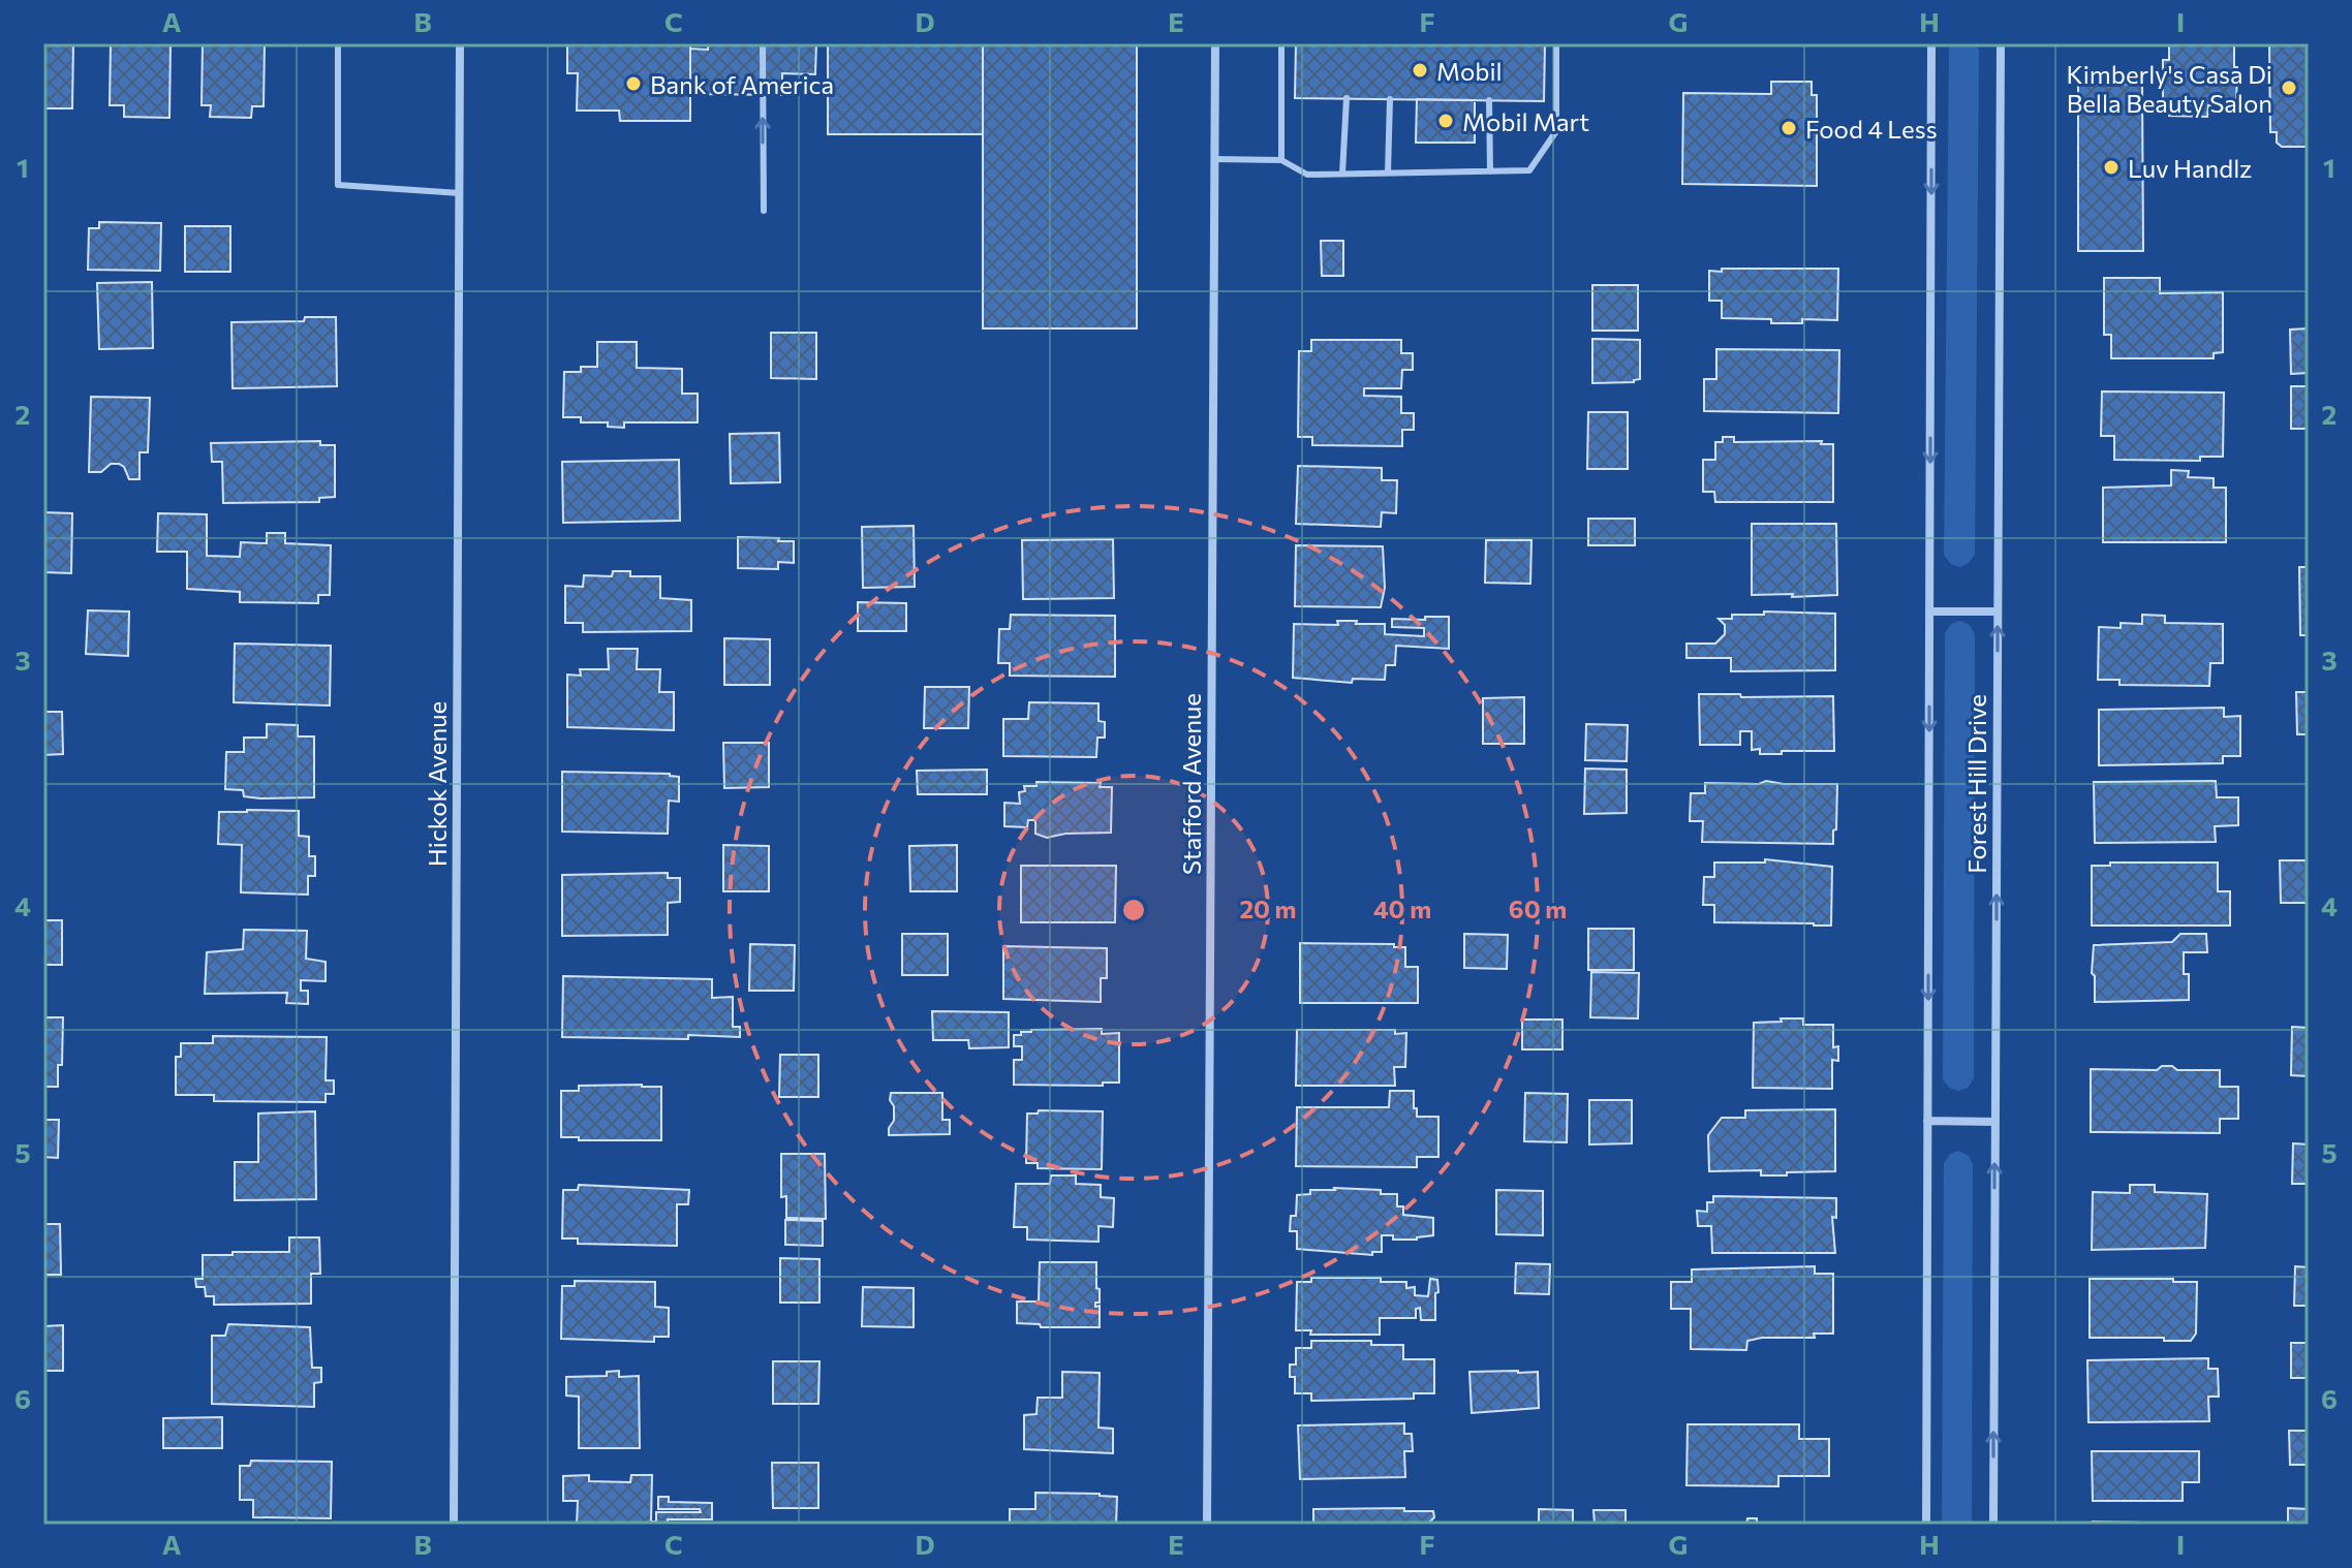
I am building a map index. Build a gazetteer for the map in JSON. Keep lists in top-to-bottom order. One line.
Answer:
{"streets":{"street":["Hickok Avenue","Stafford Avenue","Forest Hill Drive"]},"places":["Mobil","Bank of America","Kimberly's Casa Di Bella Beauty Salon","Mobil Mart","Food 4 Less","Luv Handlz"],"grid":{"columns":["A","B","C","D","E","F","G","H","I"],"rows":["1","2","3","4","5","6"]},"rings":["20 m","40 m","60 m"]}
